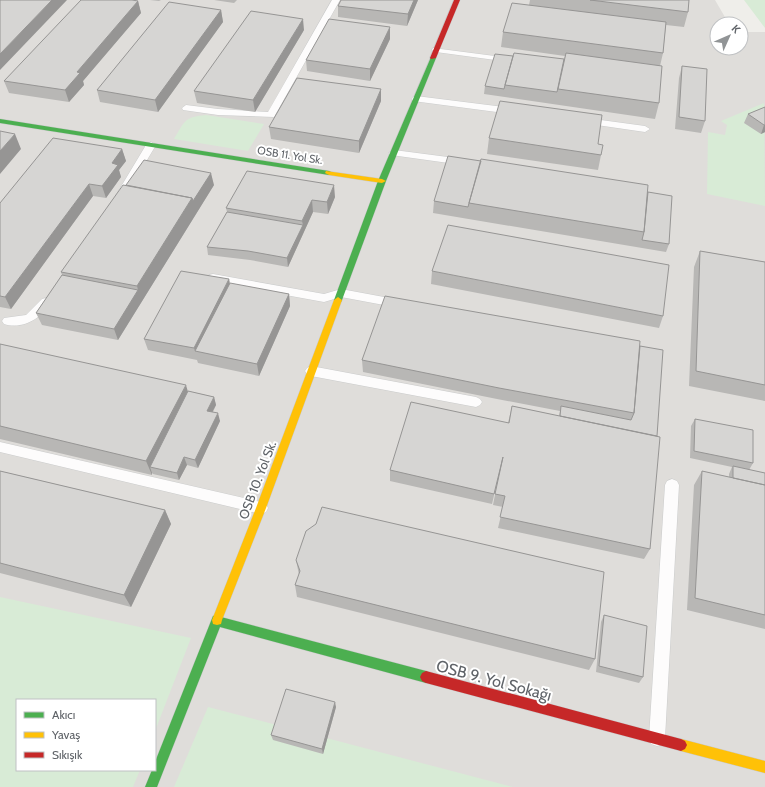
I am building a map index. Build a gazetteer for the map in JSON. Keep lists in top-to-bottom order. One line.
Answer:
{"streets":{"street":["OSB 11. Yol Sk.","OSB 10. Yol Sk.","OSB 9. Yol Sokağı"]},"crossings":[["OSB 11. Yol Sk.","OSB 10. Yol Sk."],["OSB 10. Yol Sk.","OSB 9. Yol Sokağı"]],"legend":["Akıcı","Yavaş","Sıkışık"],"north":"top right"}
